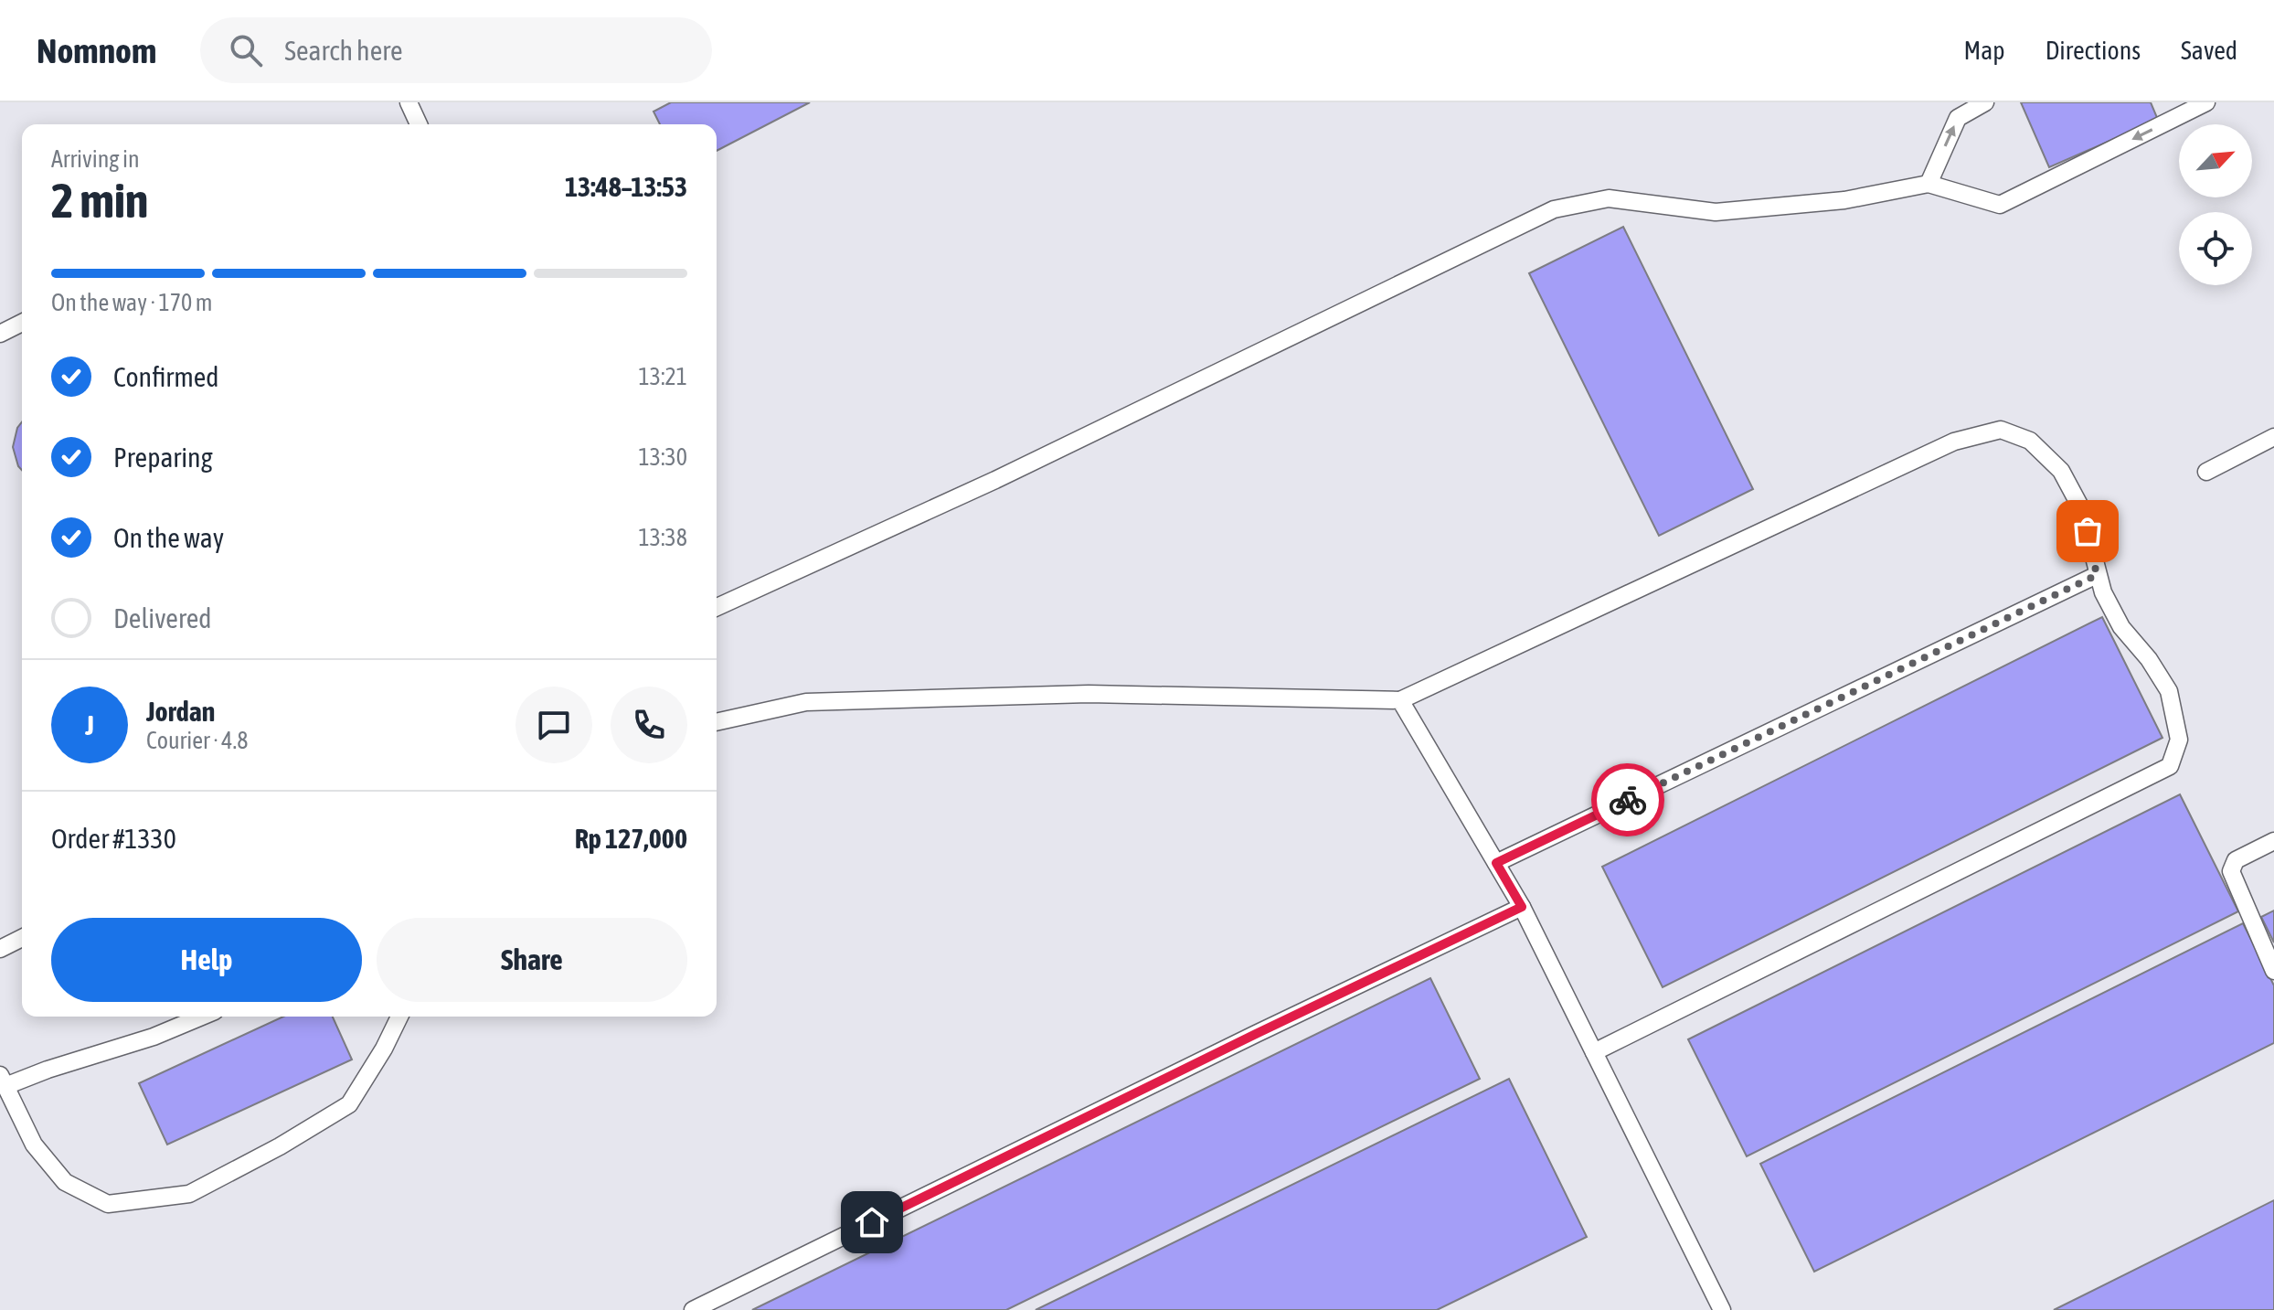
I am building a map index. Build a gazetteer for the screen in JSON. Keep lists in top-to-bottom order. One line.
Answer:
{"north":"top right","page":{"header":"Nomnom","search":"Search here","nav":["Map","Directions","Saved"],"heading":["2 min","Arriving in","13:48–13:53"],"panel":["Jordan","Courier · 4.8","Order #1330","Rp 127,000"],"bar":"On the way · 170 m","list":[["Confirmed","13:21"],["Preparing","13:30"],["On the way","13:38"],"Delivered"],"round":"J","buttons":["Help","Share"]}}
